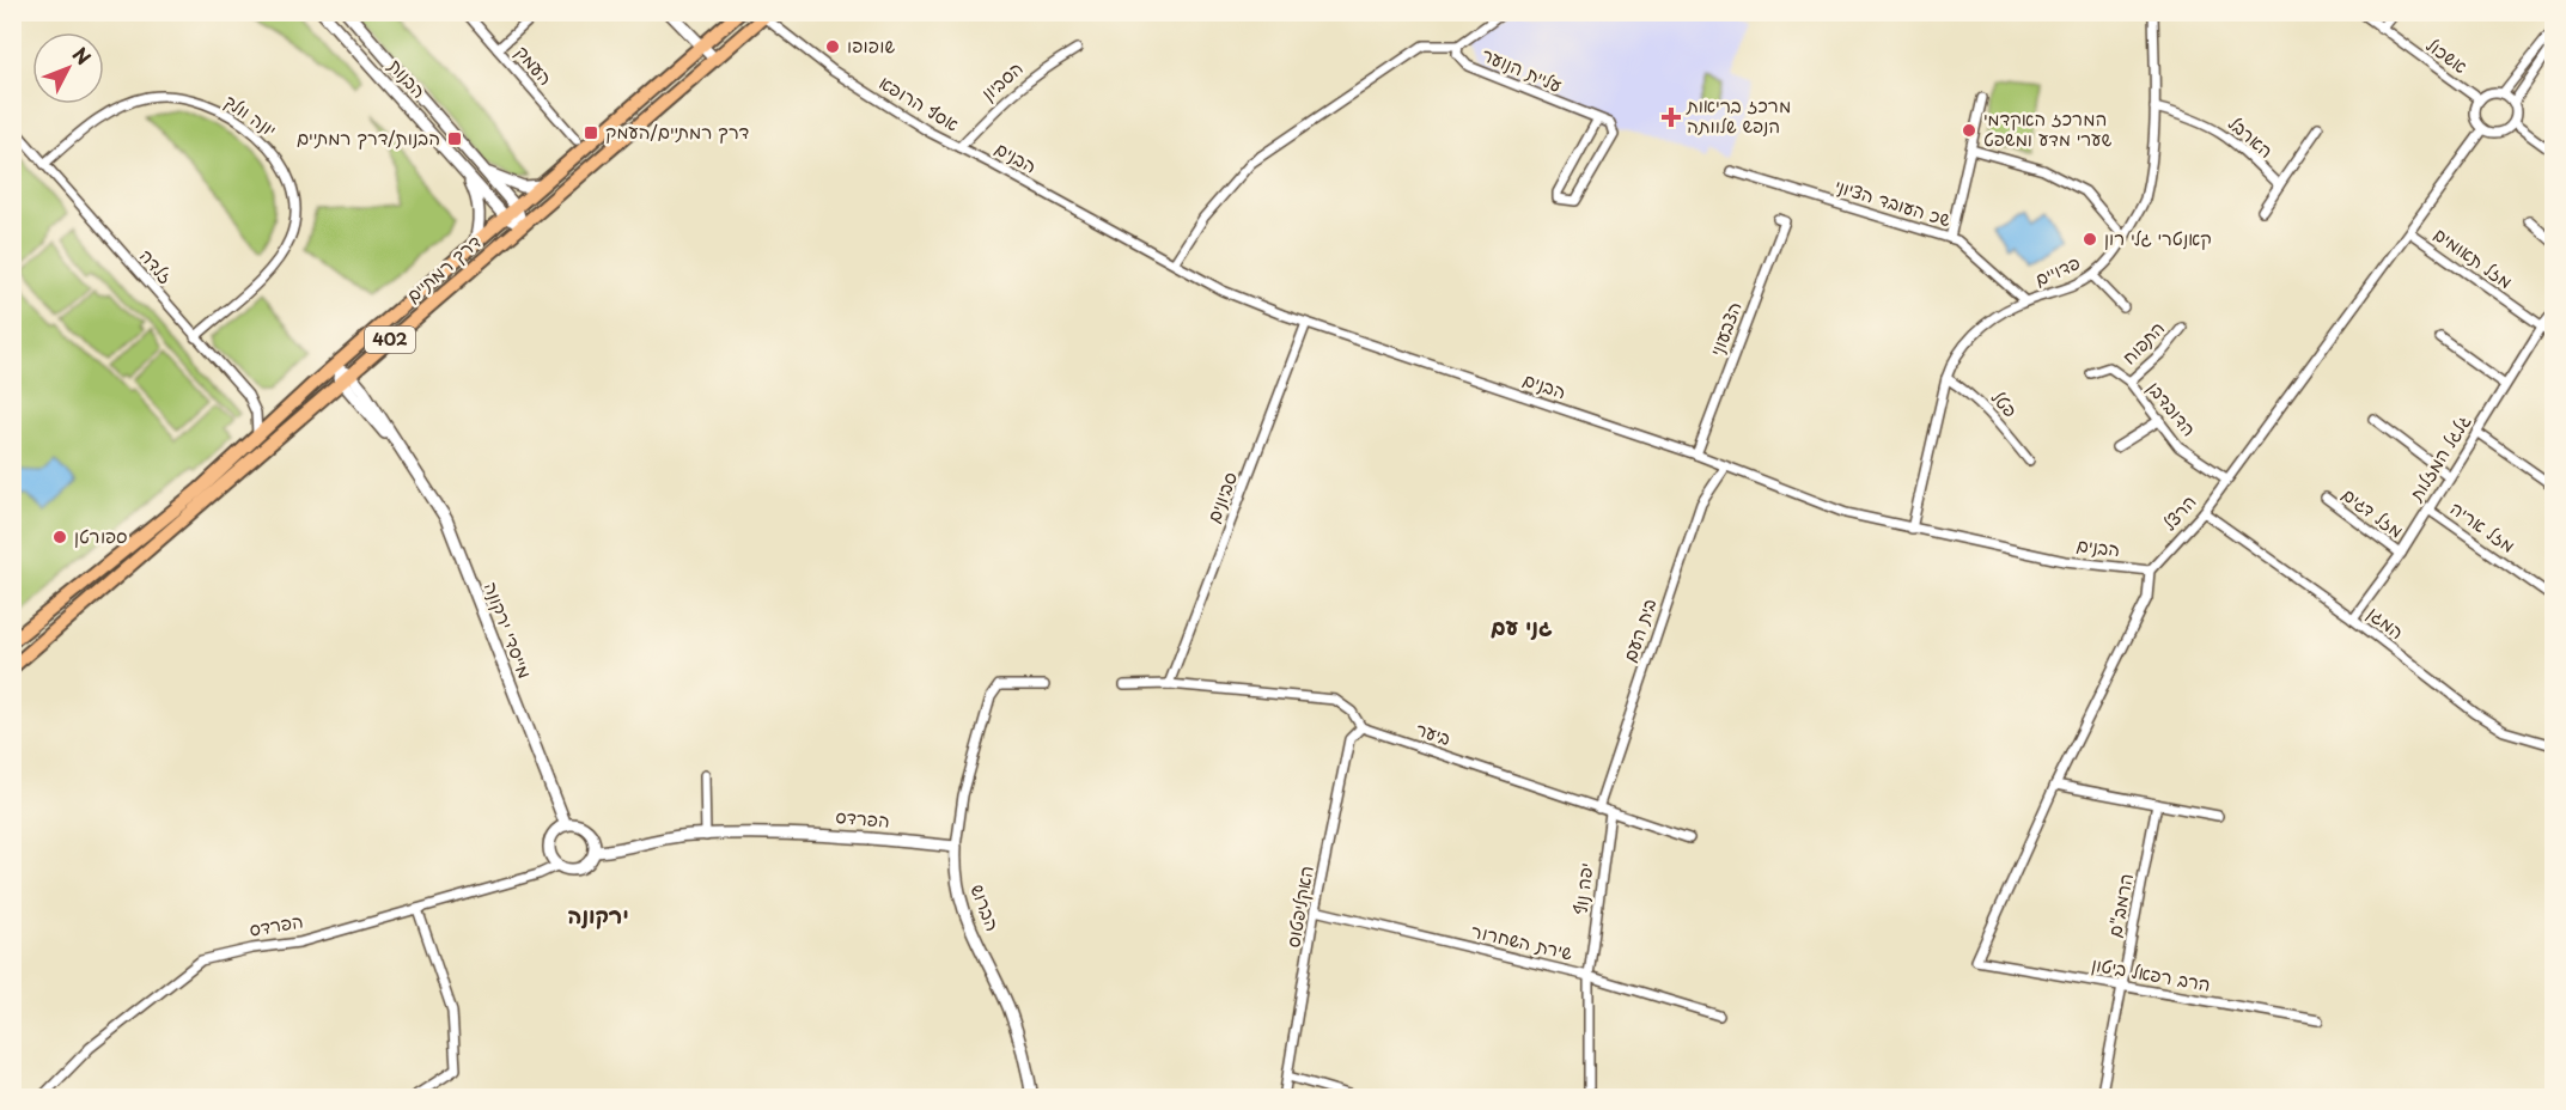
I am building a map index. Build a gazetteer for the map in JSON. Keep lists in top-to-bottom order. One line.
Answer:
{"streets":{"main road":["דרך רמתיים","402"],"street":["אשכול","העמק","עליית הנוער","הבנות","הסביון","אסף הרופא","יונה וולך","הארבל","הבנים","שכ העובד הציוני","מזל תאומים","זלדה","פדויים","הצבעוני","התפוח","פטל","הדובדבן","גלגל המזלות","סביונים","הרצל","מזל דגים","מזל אריה","המגן","מייסדי ירקונה","בית העם","ביער","הפרדס","יפה נוף","הרמב\"ם","האקליפטוס","הברוש","שירת השחרור","הרב רפאל ביטון"]},"crossings":[["אשכול","הרצל"],["הבנות","דרך רמתיים"],["הסביון","אסף הרופא"],["הסביון","הבנים"],["אסף הרופא","הבנים"],["אסף הרופא","דרך רמתיים"],["יונה וולך","זלדה"],["הארבל","פדויים"],["הבנים","פדויים"],["הבנים","הצבעוני"],["הבנים","סביונים"],["הבנים","הרצל"],["הבנים","בית העם"],["שכ העובד הציוני","פדויים"],["מזל תאומים","גלגל המזלות"],["מזל תאומים","הרצל"],["זלדה","דרך רמתיים"],["דרך רמתיים","מייסדי ירקונה"],["פדויים","פטל"],["התפוח","הדובדבן"],["הדובדבן","הרצל"],["גלגל המזלות","מזל דגים"],["גלגל המזלות","מזל אריה"],["גלגל המזלות","המגן"],["סביונים","ביער"],["הרצל","המגן"],["מייסדי ירקונה","הפרדס"],["בית העם","ביער"],["ביער","יפה נוף"],["ביער","האקליפטוס"],["הפרדס","הברוש"],["יפה נוף","שירת השחרור"],["הרמב\"ם","הרב רפאל ביטון"],["האקליפטוס","שירת השחרור"]],"districts":["גני עם","ירקונה"],"places":{"other":["שופופו","המרכז האקדמי שערי מדע ומשפט","קאנטרי גלי רון","ספורטן"],"health":["מרכז בריאות הנפש שלוותה"],"transit":["דרך רמתיים/העמק","הבנות/דרך רמתיים"]},"north":"top right"}
